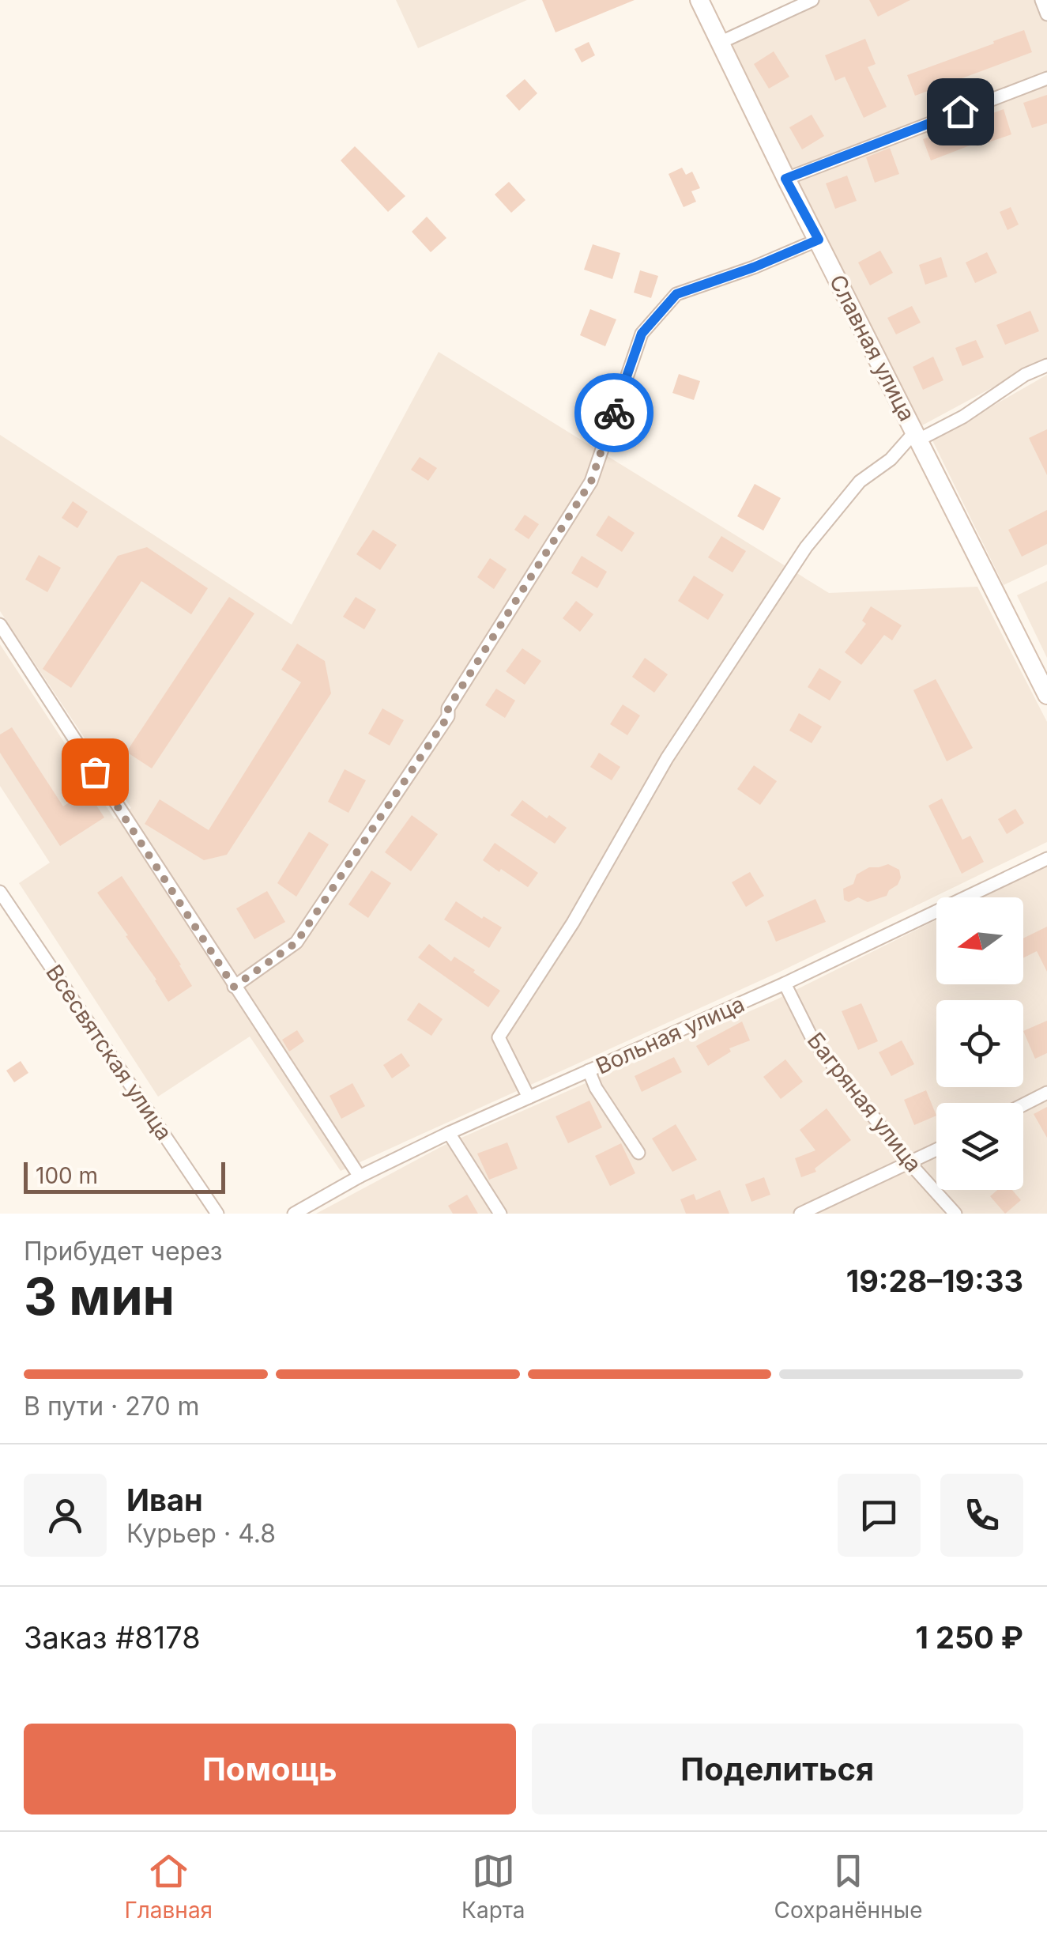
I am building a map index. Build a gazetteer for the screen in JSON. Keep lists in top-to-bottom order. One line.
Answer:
{"streets":{"street":["Славная улица","Вольная улица","Всесвятская улица","Багряная улица"]},"crossings":[["Вольная улица","Багряная улица"]],"scale_bar":"100 m","north":"left","page":{"scale":"100 m","heading":["3 мин","Прибудет через","19:28–19:33"],"panel":["Иван","Курьер · 4.8","Заказ #8178","1 250 ₽"],"bar":"В пути · 270 m","buttons":["Помощь","Поделиться"],"tabs":["Главная","Карта","Сохранённые"]}}
